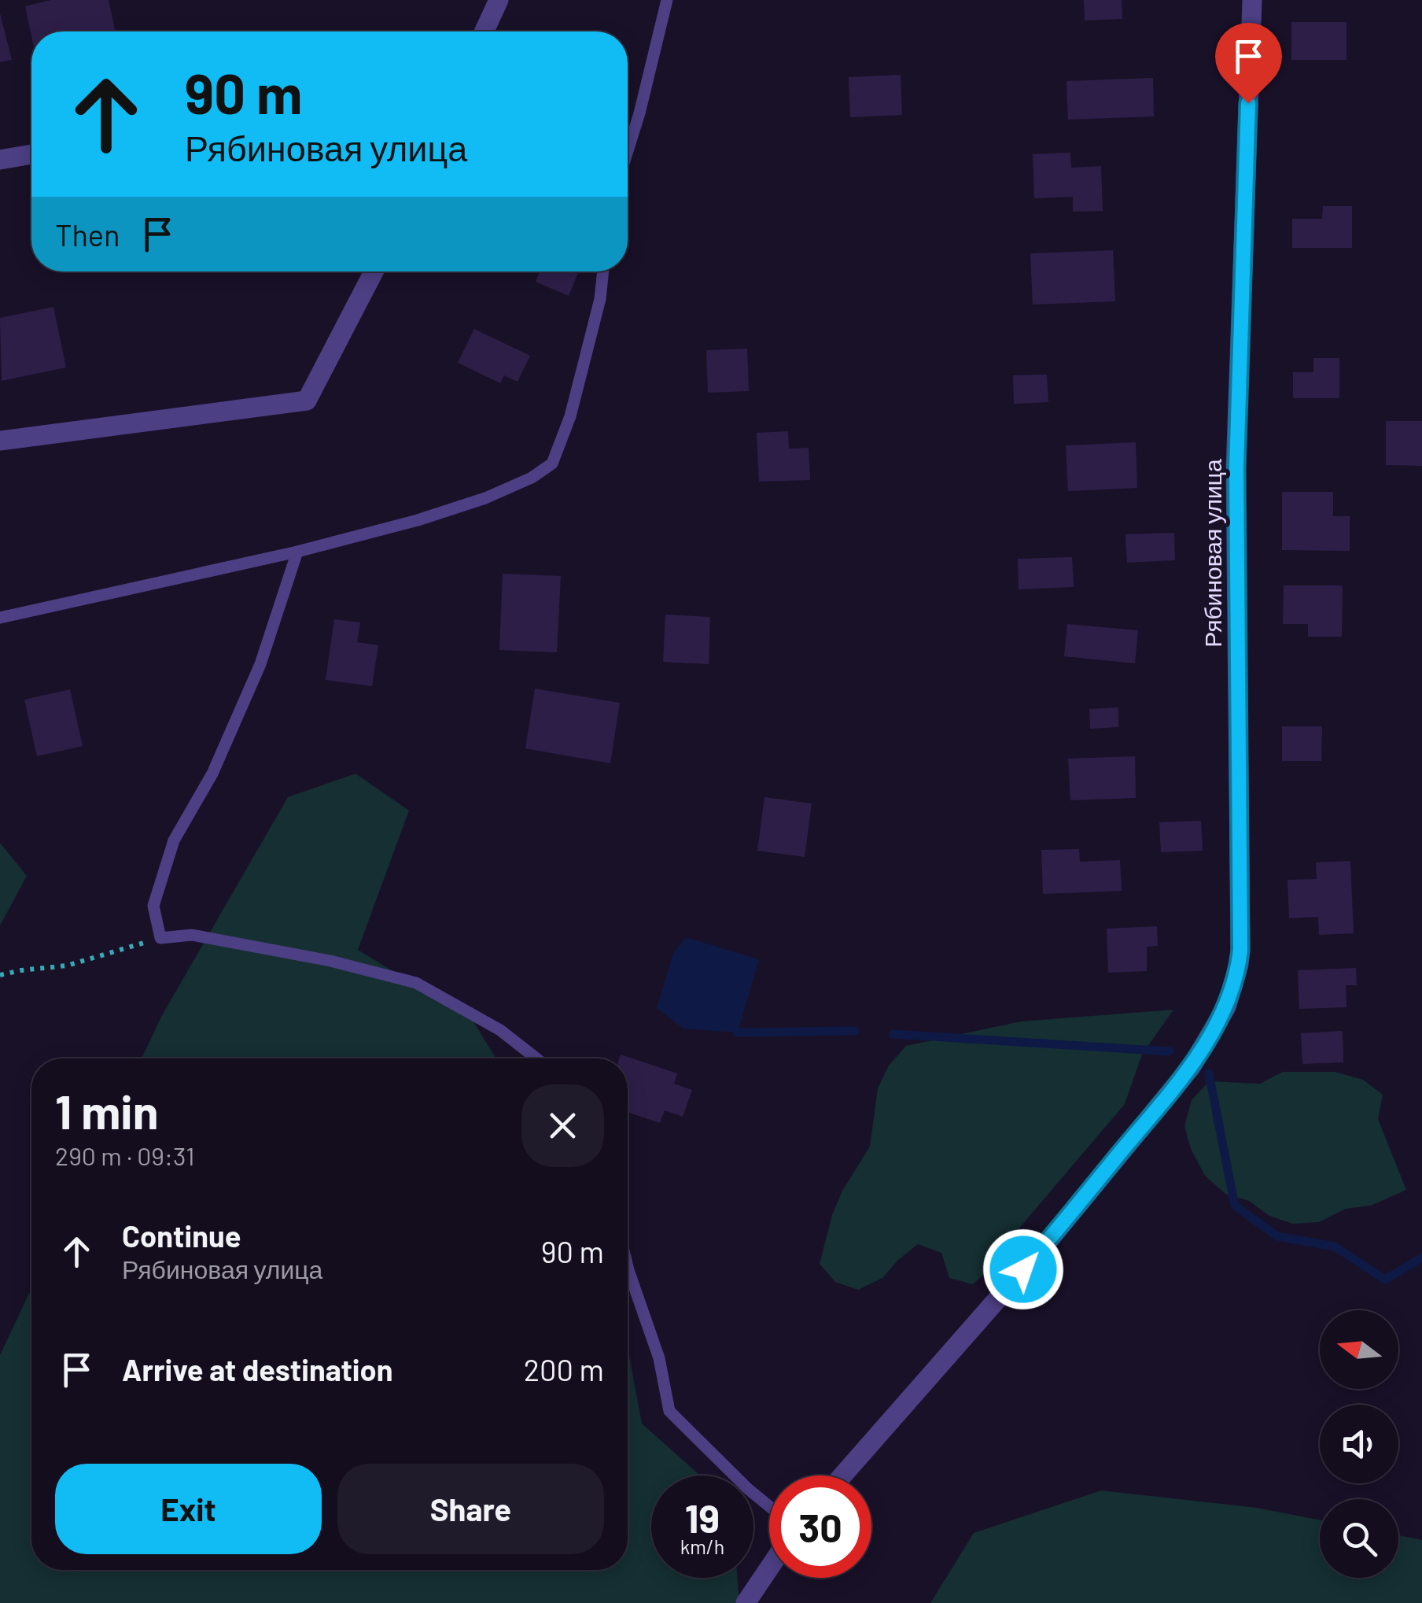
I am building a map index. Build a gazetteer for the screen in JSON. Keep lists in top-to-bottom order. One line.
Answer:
{"streets":{"street":["Рябиновая улица"]},"north":"left","page":{"turn":["90 m","Рябиновая улица"],"then":"Then","heading":["1 min","290 m · 09:31"],"list":[{"name":"Continue","note":"Рябиновая улица","value":"90 m"},{"name":"Arrive at destination","value":"200 m"}],"buttons":["Exit","Share"],"speed":"19 km/h","limit":"30"}}
